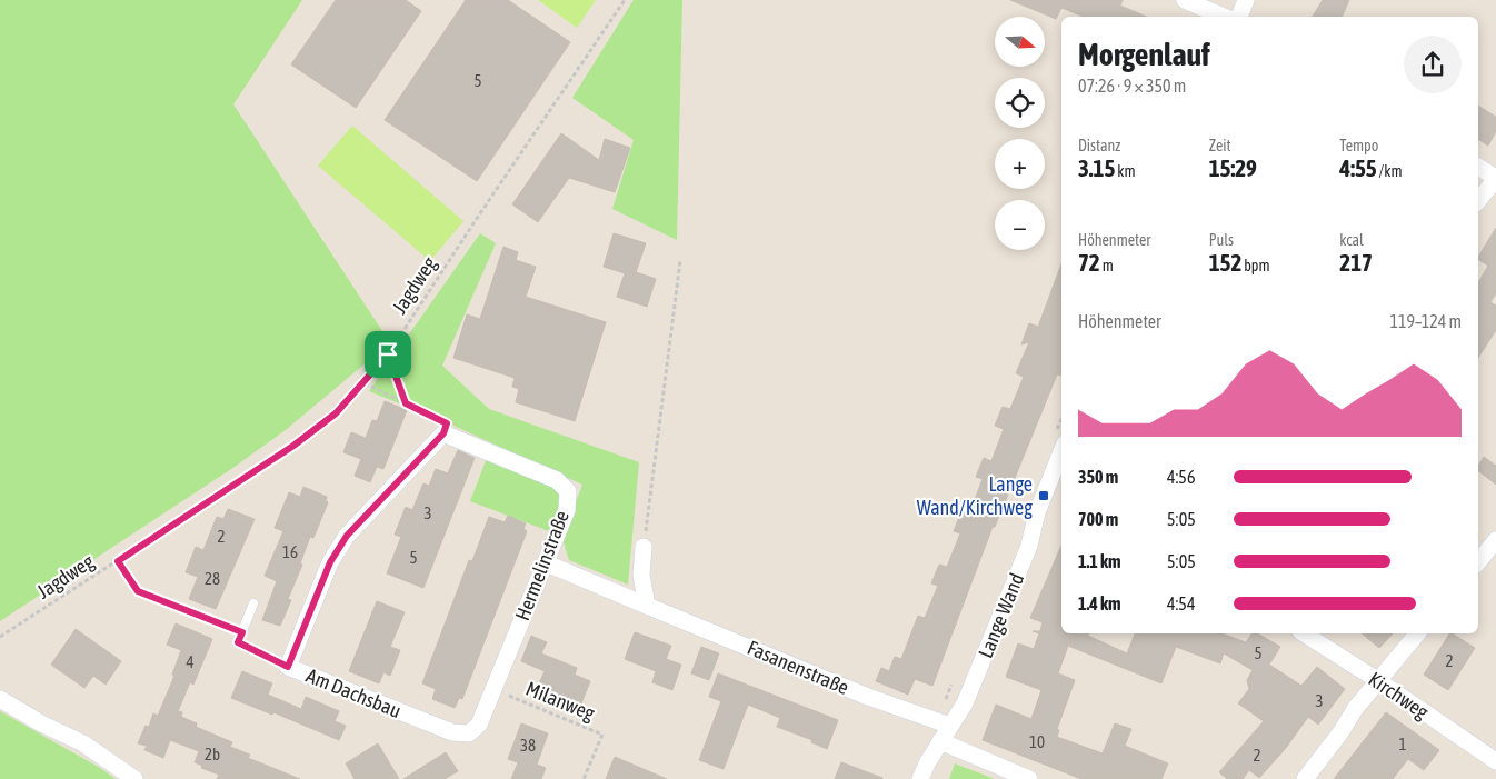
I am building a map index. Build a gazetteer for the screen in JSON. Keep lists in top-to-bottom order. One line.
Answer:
{"streets":{"street":["Hermelinstraße","Lange Wand","Fasanenstraße","Am Dachsbau","Kirchweg"],"path":["Jagdweg","Milanweg"]},"crossings":[["Hermelinstraße","Fasanenstraße"],["Hermelinstraße","Am Dachsbau"],["Hermelinstraße","Milanweg"],["Lange Wand","Fasanenstraße"]],"places":{"transit":["Lange Wand/Kirchweg"]},"house_numbers":["5","3","2","16","5","28","5","2","4","3","10","1","38","2b","2"],"north":"right","page":{"map_buttons":["+","−"],"heading":["Morgenlauf","07:26 · 9 × 350 m"],"stats":[["Distanz","3.15 km"],["Zeit","15:29"],["Tempo","4:55 /km"],["Höhenmeter","72 m"],["Puls","152 bpm"],["kcal","217"]],"chart":["Höhenmeter","119–124 m"],"list":[{"name":"350 m","note":"4:56"},{"name":"700 m","note":"5:05"},{"name":"1.1 km","note":"5:05"},{"name":"1.4 km","note":"4:54"}]}}
